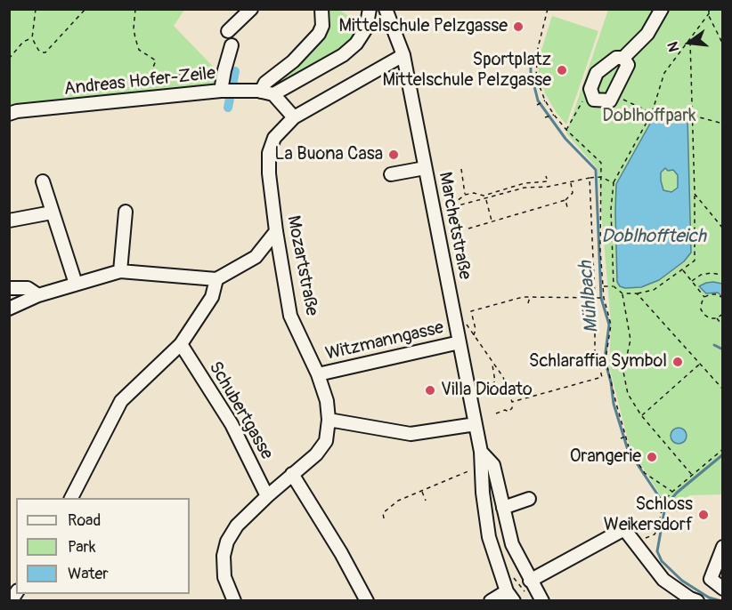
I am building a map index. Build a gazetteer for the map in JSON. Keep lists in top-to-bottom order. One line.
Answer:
{"streets":{"street":["Andreas Hofer-Zeile","Marchetstraße","Mozartstraße","Witzmanngasse","Schubertgasse"]},"crossings":[["Marchetstraße","Mozartstraße"],["Marchetstraße","Witzmanngasse"],["Mozartstraße","Witzmanngasse"],["Mozartstraße","Schubertgasse"]],"water":["Doblhoffteich","Mühlbach"],"parks":["Doblhoffpark"],"places":["Mittelschule Pelzgasse","Sportplatz Mittelschule Pelzgasse","La Buona Casa","Schlaraffia Symbol","Villa Diodato","Orangerie","Schloss Weikersdorf"],"legend":["Road","Park","Water"],"north":"left"}
